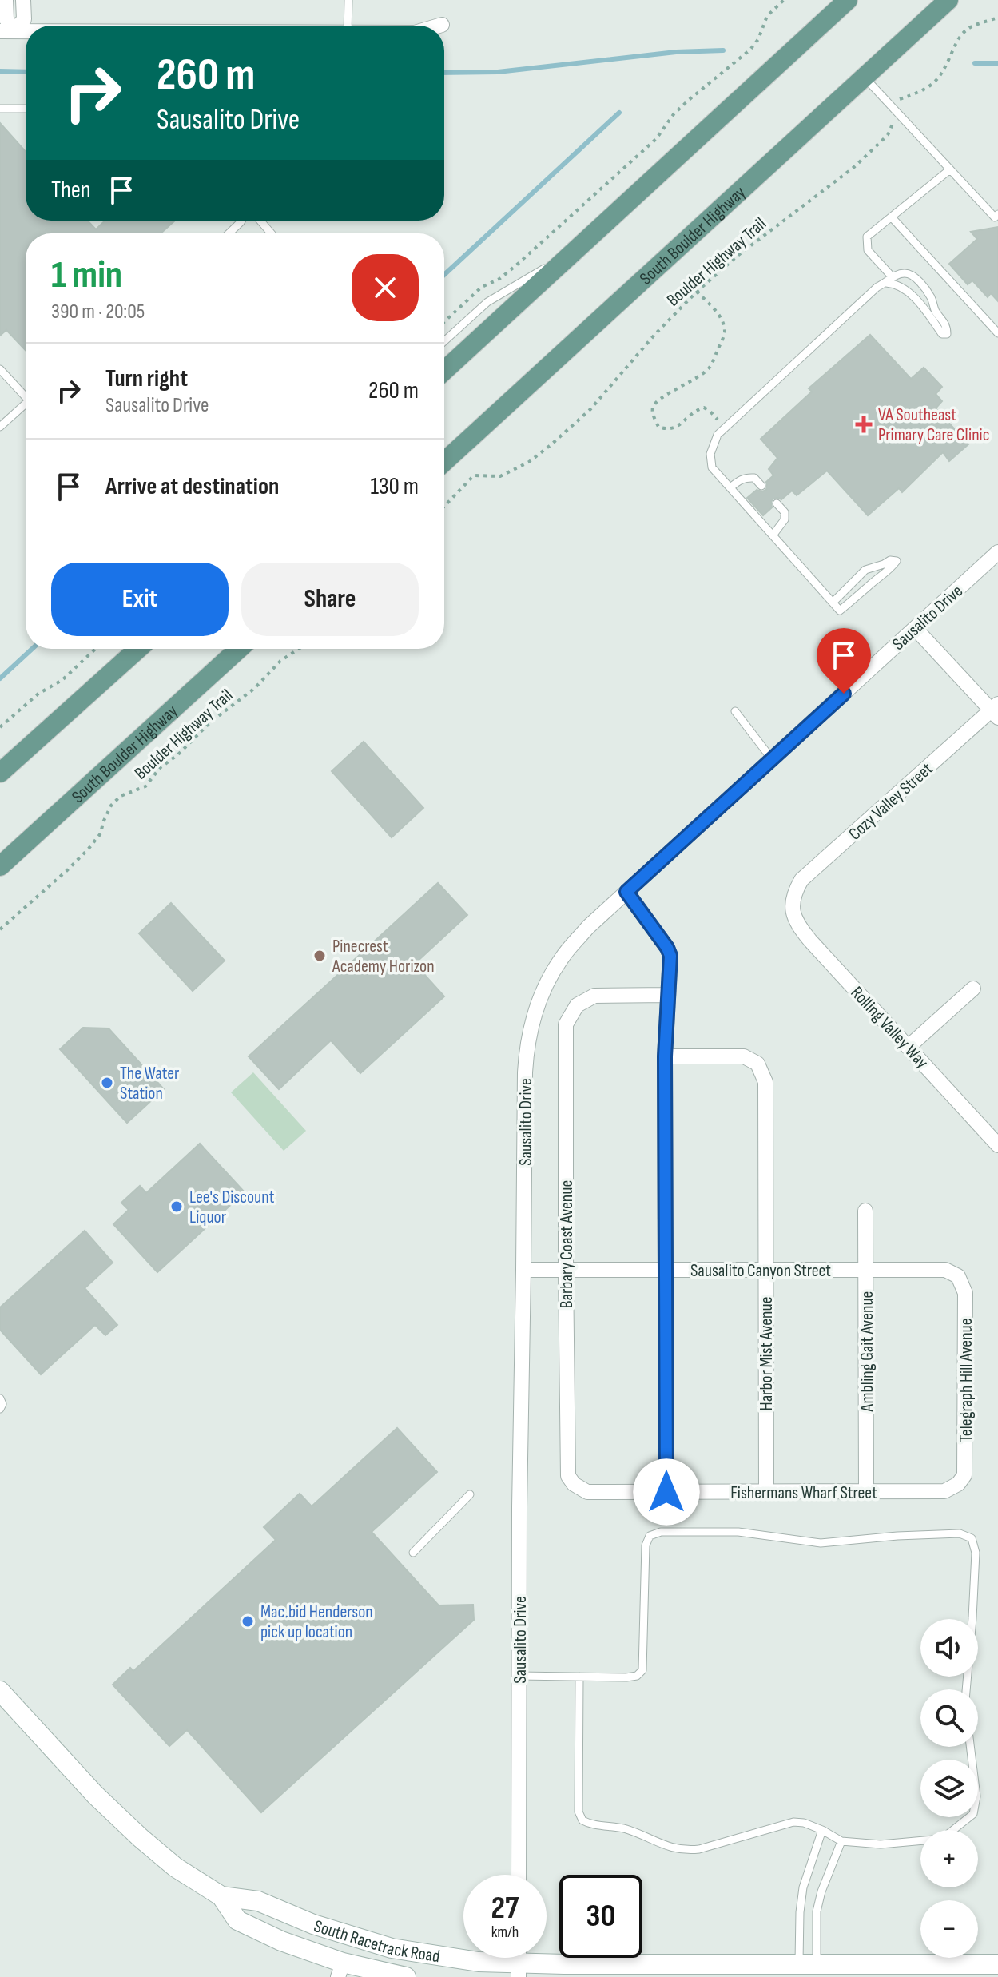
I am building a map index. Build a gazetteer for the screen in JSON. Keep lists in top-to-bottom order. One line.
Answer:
{"streets":{"main road":["South Boulder Highway","South Racetrack Road"],"street":["Sausalito Drive","Cozy Valley Street","Rolling Valley Way","Barbary Coast Avenue","Sausalito Canyon Street","Ambling Gait Avenue","Harbor Mist Avenue","Telegraph Hill Avenue","Fishermans Wharf Street"],"path":["Boulder Highway Trail"]},"crossings":[["Sausalito Drive","Sausalito Canyon Street"],["Cozy Valley Street","Rolling Valley Way"],["Barbary Coast Avenue","Sausalito Canyon Street"],["Barbary Coast Avenue","Fishermans Wharf Street"],["Sausalito Canyon Street","Ambling Gait Avenue"],["Sausalito Canyon Street","Harbor Mist Avenue"],["Sausalito Canyon Street","Telegraph Hill Avenue"],["Ambling Gait Avenue","Fishermans Wharf Street"],["Harbor Mist Avenue","Fishermans Wharf Street"],["Telegraph Hill Avenue","Fishermans Wharf Street"]],"places":{"health":["VA Southeast Primary Care Clinic"],"other":["Pinecrest Academy Horizon","The Water Station","Lee's Discount Liquor","Mac.bid Henderson pick up location"]},"page":{"turn":["260 m","Sausalito Drive"],"then":"Then","heading":["1 min","390 m · 20:05"],"list":[{"name":"Turn right","note":"Sausalito Drive","value":"260 m"},{"name":"Arrive at destination","value":"130 m"}],"buttons":["Exit","Share"],"map_buttons":["+","−"],"speed":"27 km/h","limit":"30"}}
